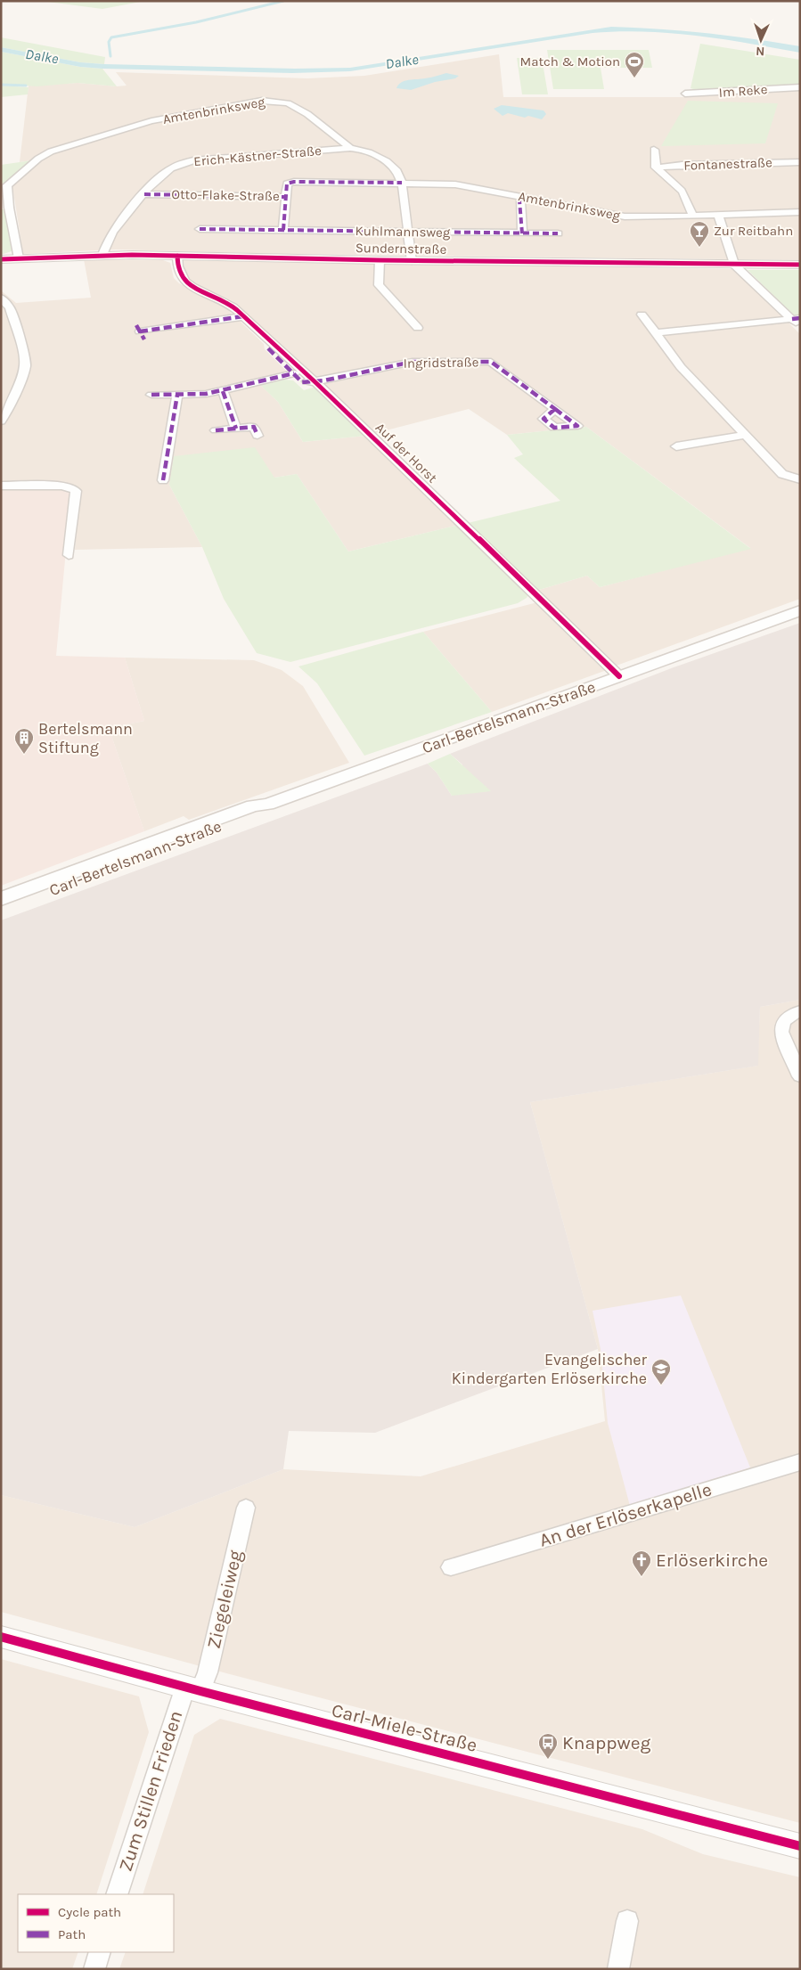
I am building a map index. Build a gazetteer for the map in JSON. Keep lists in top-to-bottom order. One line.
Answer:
{"streets":{"main road":["Carl-Bertelsmann-Straße"],"street":["Im Reke","Amtenbrinksweg","Erich-Kästner-Straße","Fontanestraße","Otto-Flake-Straße","Kuhlmannsweg","Sundernstraße","Ingridstraße","Auf der Horst","An der Erlöserkapelle","Ziegeleiweg","Carl-Miele-Straße","Zum Stillen Frieden"]},"crossings":[["Amtenbrinksweg","Erich-Kästner-Straße"],["Amtenbrinksweg","Fontanestraße"],["Amtenbrinksweg","Otto-Flake-Straße"],["Amtenbrinksweg","Sundernstraße"],["Erich-Kästner-Straße","Otto-Flake-Straße"],["Erich-Kästner-Straße","Sundernstraße"],["Sundernstraße","Auf der Horst"],["Ingridstraße","Auf der Horst"],["Auf der Horst","Carl-Bertelsmann-Straße"],["Ziegeleiweg","Carl-Miele-Straße"],["Ziegeleiweg","Zum Stillen Frieden"],["Carl-Miele-Straße","Zum Stillen Frieden"]],"water":["Dalke"],"places":{"sports":["Match & Motion"],"bar":["Zur Reitbahn"],"building":["Bertelsmann Stiftung"],"school or university":["Evangelischer Kindergarten Erlöserkirche"],"church":["Erlöserkirche"],"bus stop":["Knappweg"]},"legend":["Cycle path","Path"],"north":"bottom"}
